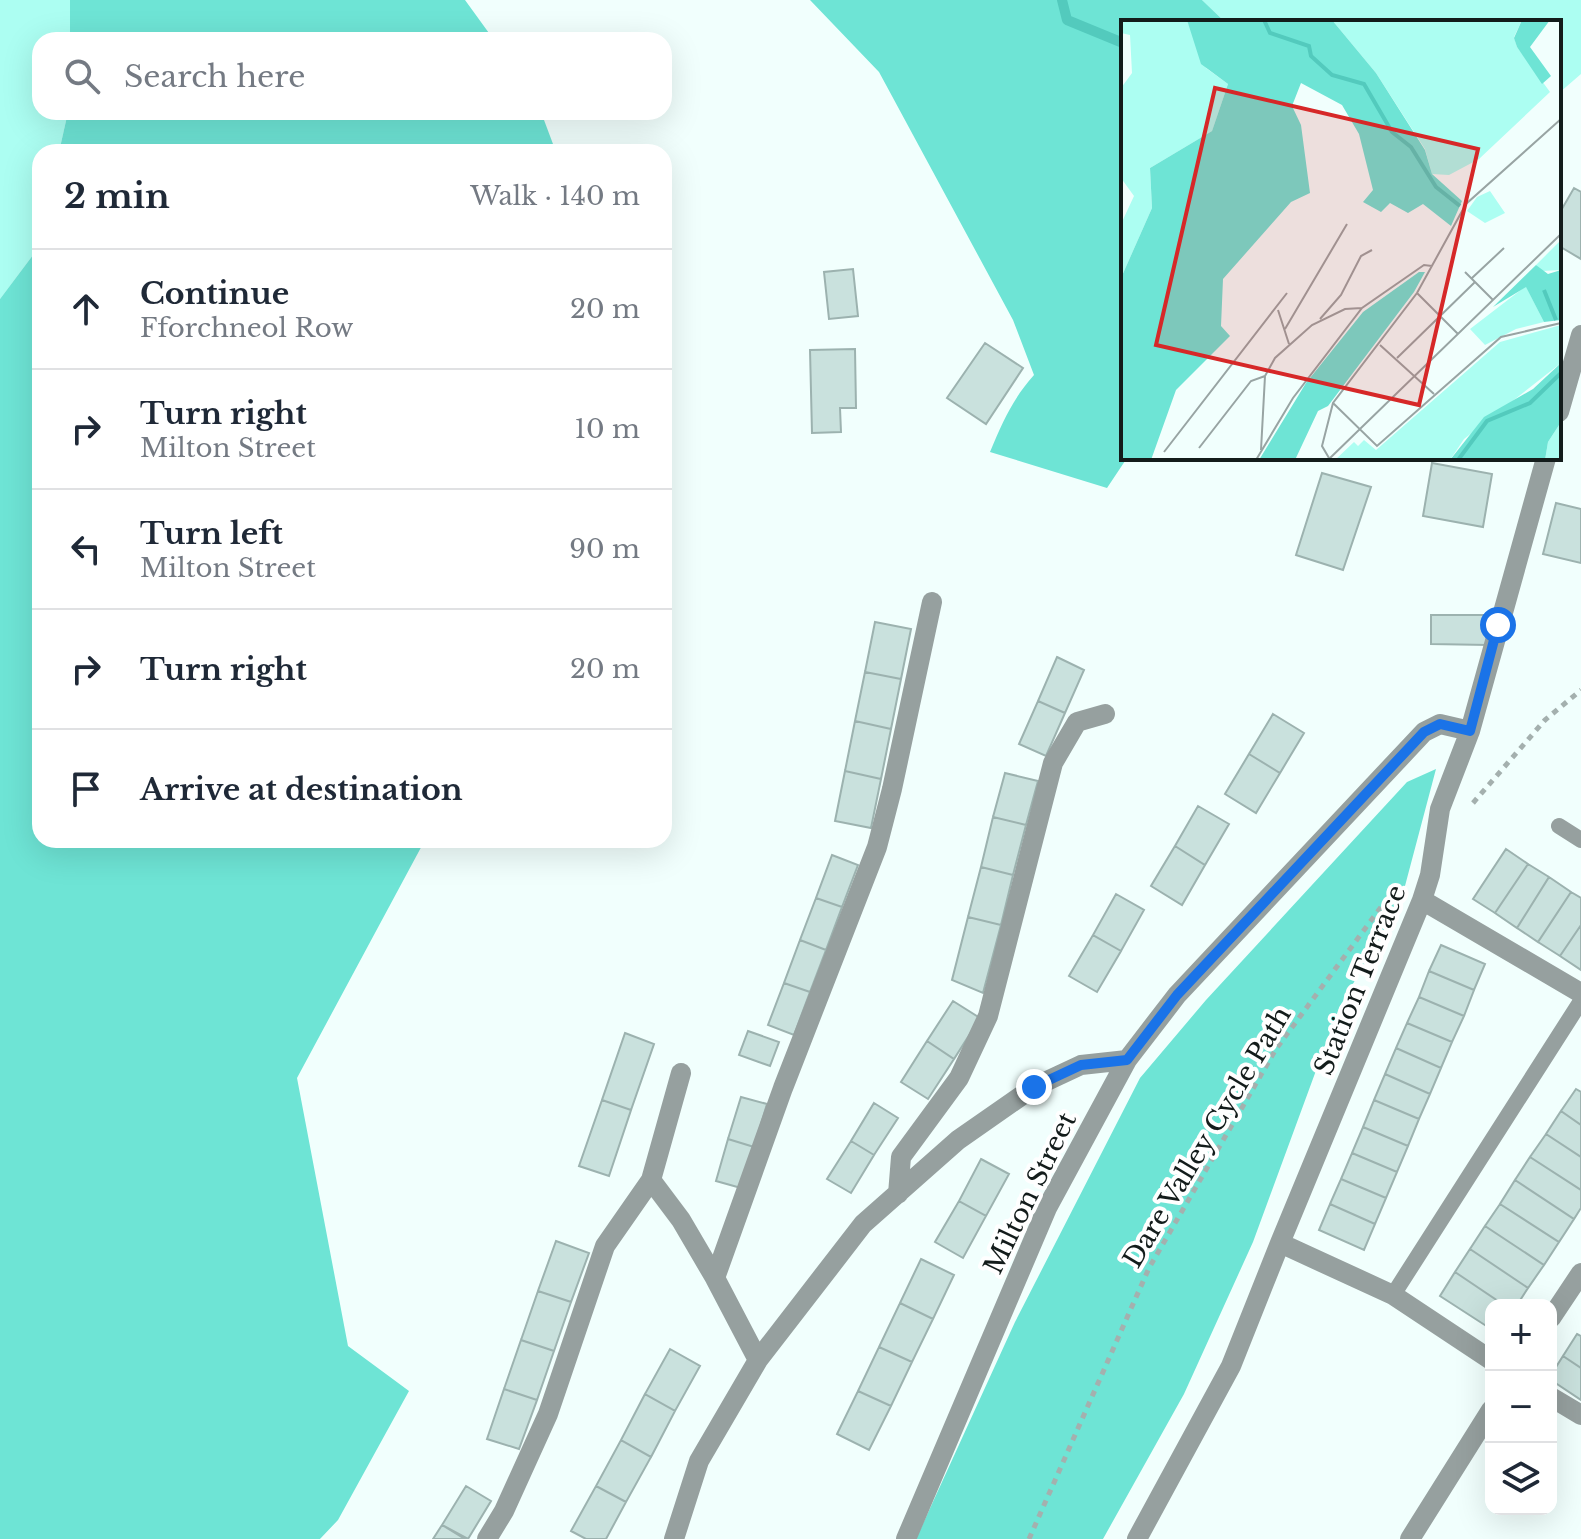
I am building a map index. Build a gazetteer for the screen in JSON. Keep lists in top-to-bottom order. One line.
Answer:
{"streets":{"street":["Station Terrace","Milton Street"],"path":["Dare Valley Cycle Path"]},"crossings":[["Station Terrace","Milton Street"]],"page":{"search":"Search here","heading":["2 min","Walk · 140 m"],"list":[["Continue","Fforchneol Row","20 m"],["Turn right","Milton Street","10 m"],["Turn left","Milton Street","90 m"],["Turn right","20 m"],"Arrive at destination"],"map_buttons":["+","−"]}}
